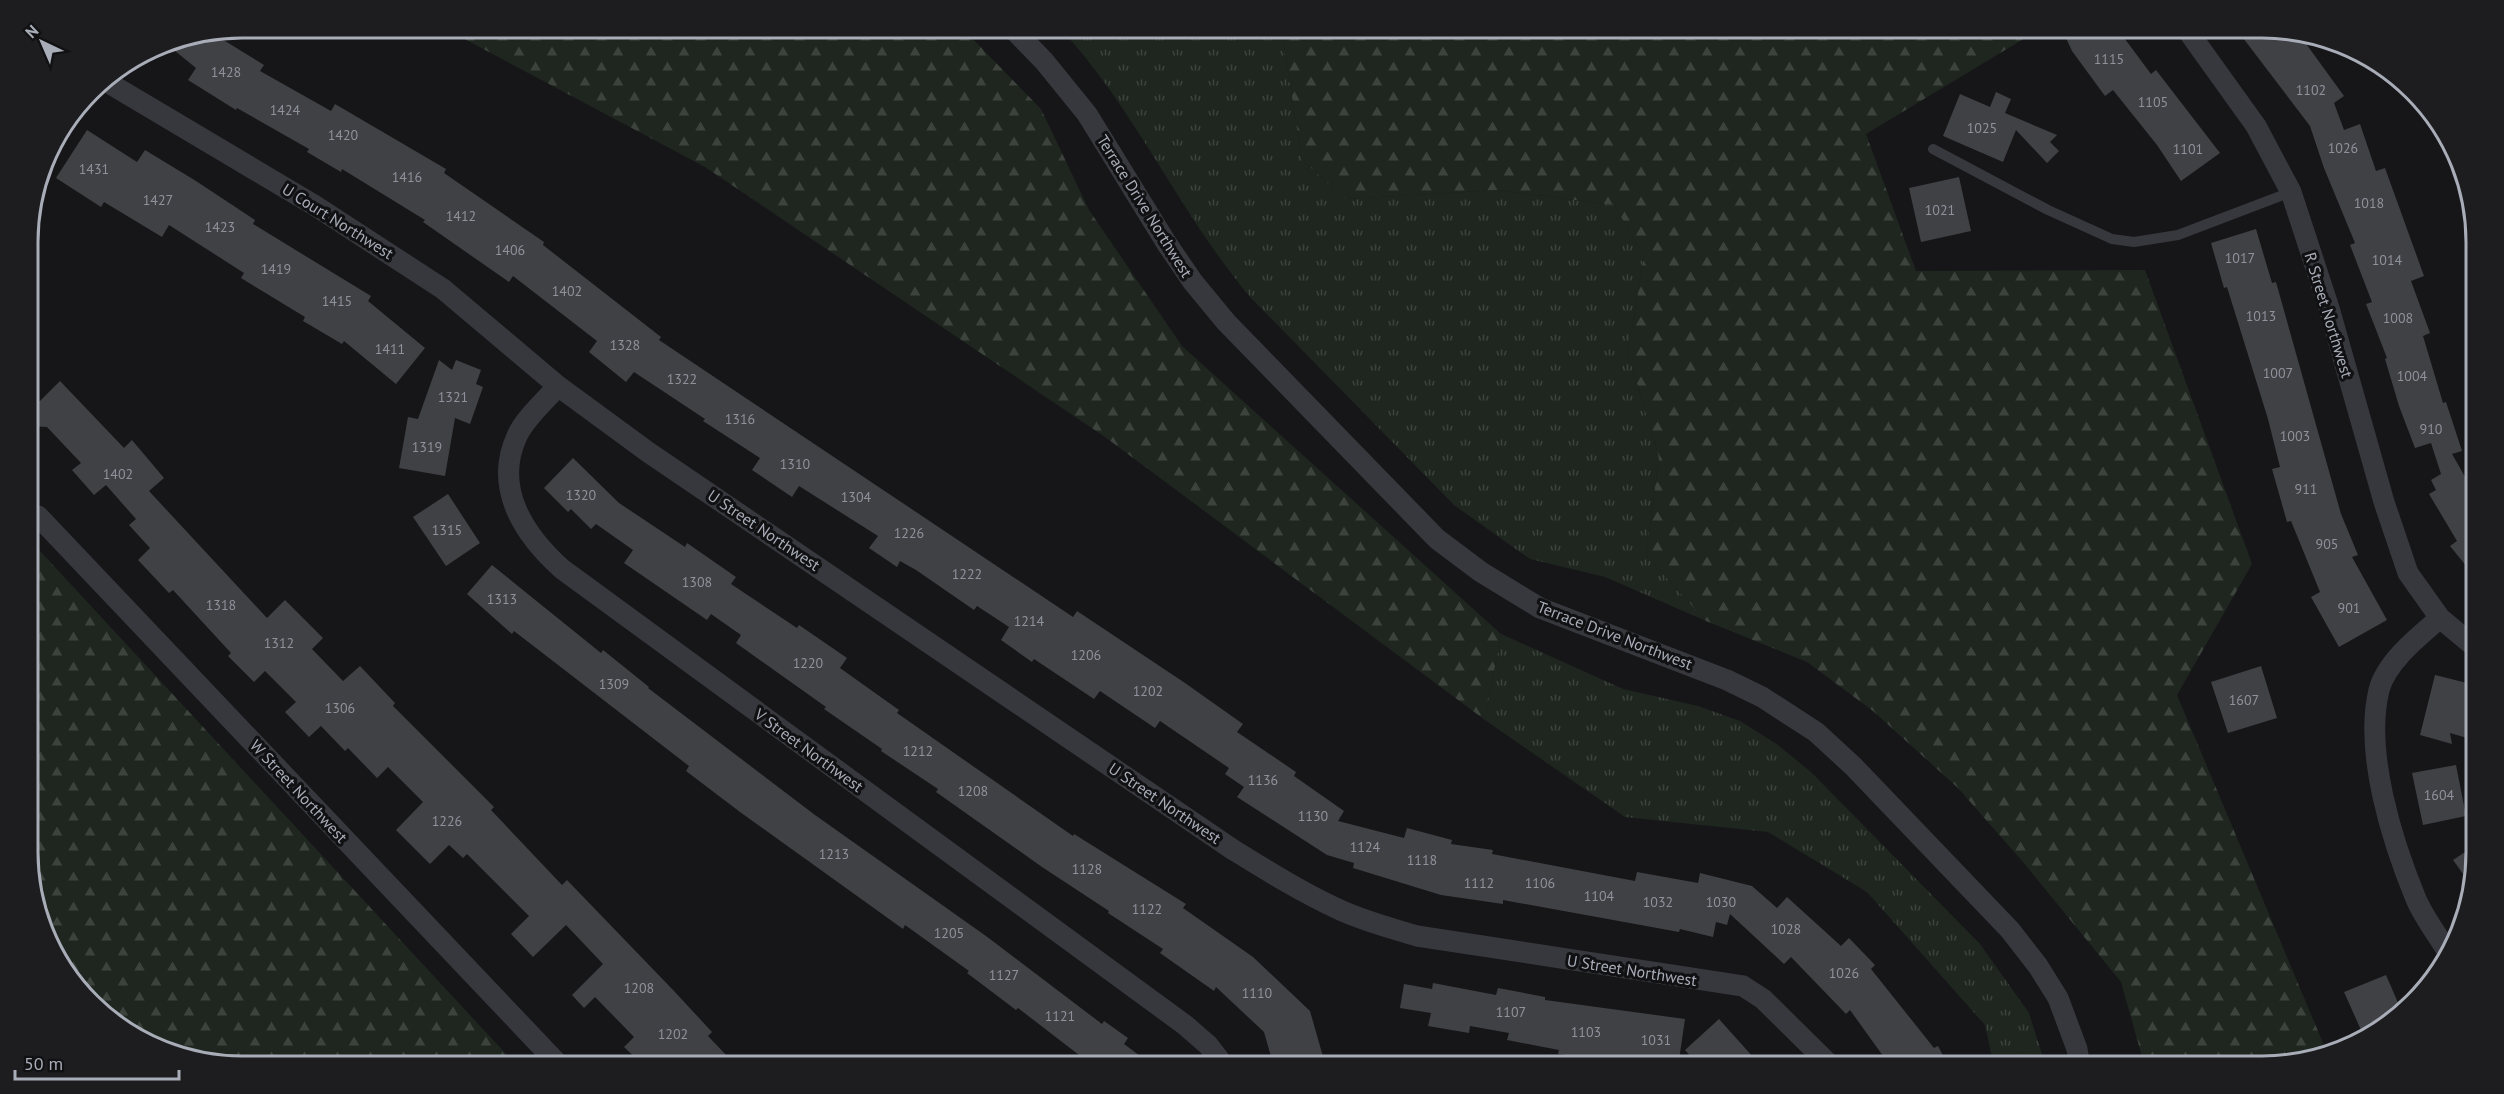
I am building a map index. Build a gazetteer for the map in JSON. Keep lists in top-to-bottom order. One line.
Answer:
{"streets":{"street":["Terrace Drive Northwest","U Court Northwest","R Street Northwest","U Street Northwest","V Street Northwest","W Street Northwest"]},"crossings":[["U Court Northwest","U Street Northwest"],["U Court Northwest","V Street Northwest"],["U Street Northwest","V Street Northwest"]],"house_numbers":["1115","1428","1102","1105","1424","1025","1420","1026","1101","1431","1416","1427","1018","1021","1412","1423","1406","1017","1014","1419","1402","1415","1013","1008","1328","1411","1007","1004","1322","1321","1316","910","1003","1319","1310","1402","911","1320","1304","1315","1226","905","1222","1308","1313","1318","901","1214","1312","1206","1220","1309","1202","1607","1306","1212","1136","1208","1604","1130","1226","1124","1213","1118","1128","1112","1106","1104","1032","1030","1122","1028","1205","1026","1127","1208","1110","1107","1121","1103","1202","1031"],"scale_bar":"50 m","north":"top left"}
